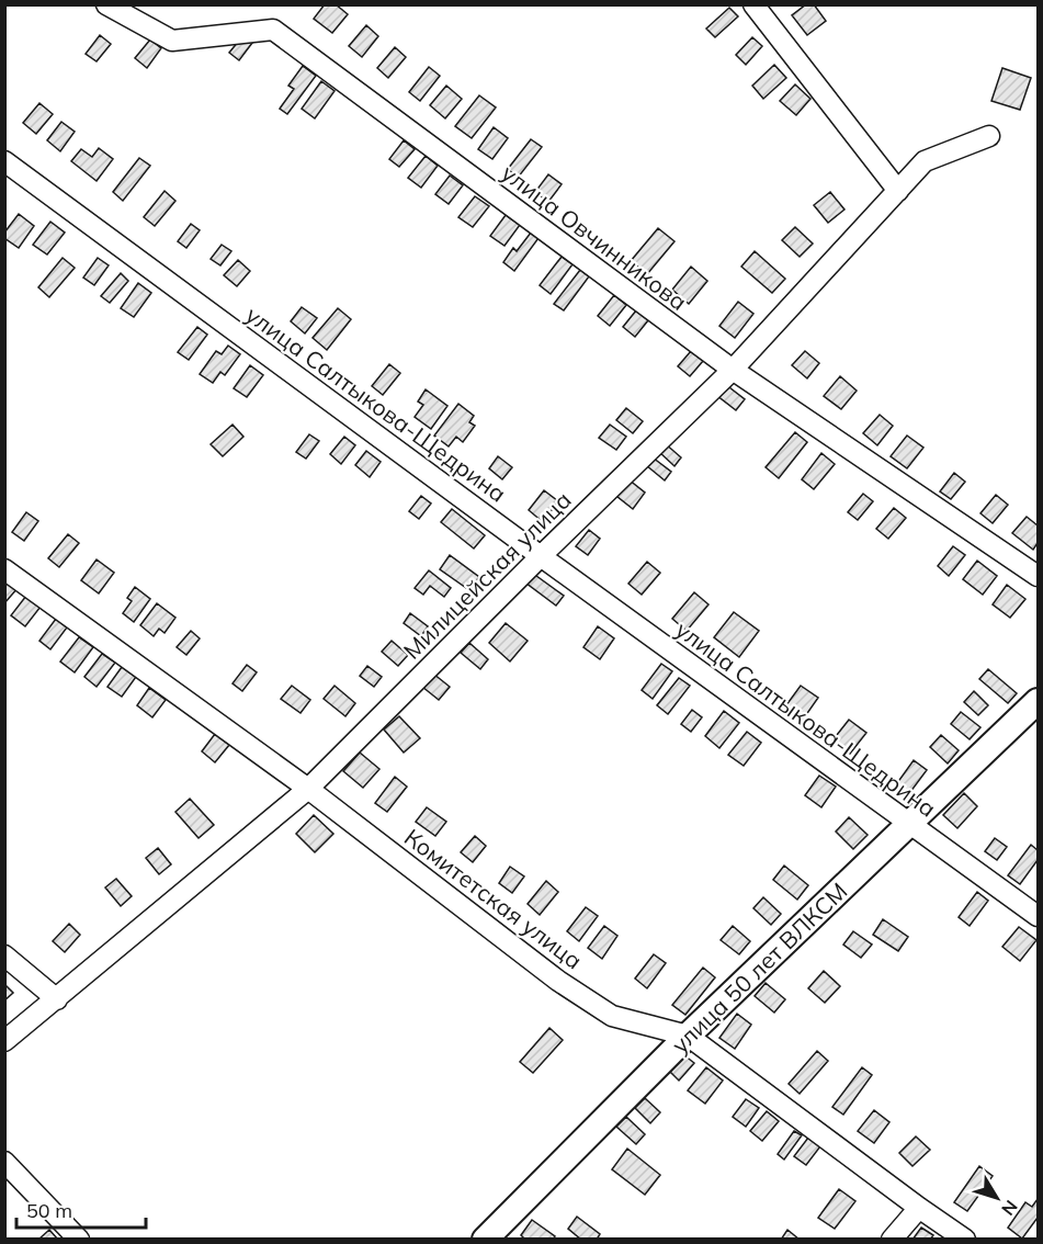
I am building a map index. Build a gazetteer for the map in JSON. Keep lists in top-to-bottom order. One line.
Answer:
{"streets":{"main road":["улица 50 лет ВЛКСМ"],"street":["улица Овчинникова","улица Салтыкова-Щедрина","Милицейская улица","Комитетская улица"]},"crossings":[["улица Овчинникова","Милицейская улица"],["улица Салтыкова-Щедрина","Милицейская улица"],["улица Салтыкова-Щедрина","улица 50 лет ВЛКСМ"],["Милицейская улица","Комитетская улица"],["Комитетская улица","улица 50 лет ВЛКСМ"]],"scale_bar":"50 m","north":"bottom right"}
